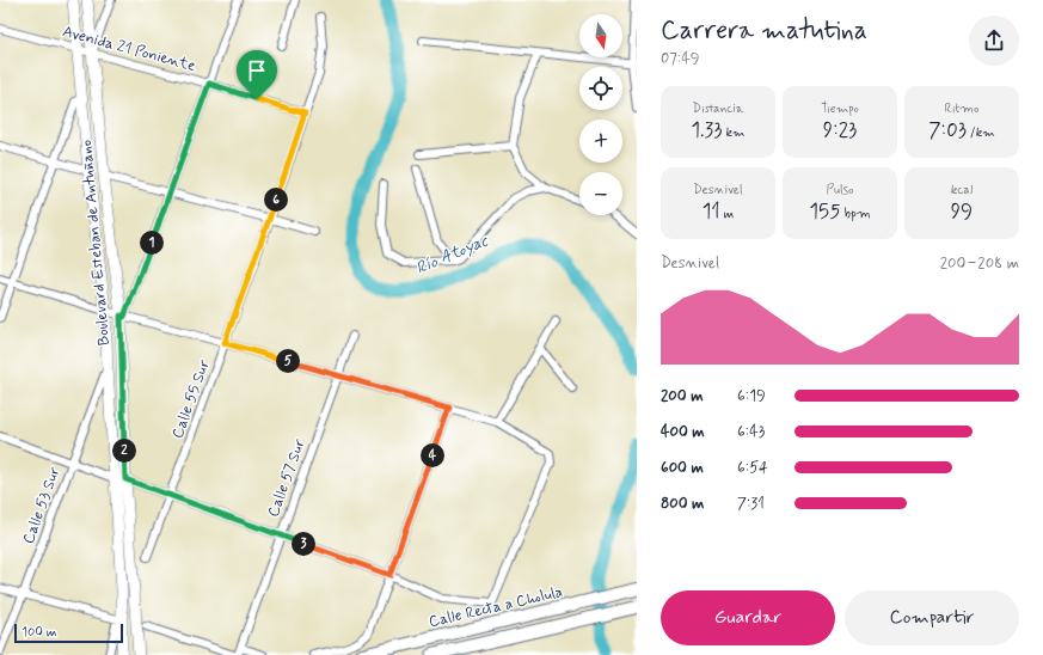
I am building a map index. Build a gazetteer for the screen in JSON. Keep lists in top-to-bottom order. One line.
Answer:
{"streets":{"main road":["Boulevard Esteban de Antuñano","Calle Recta a Cholula"],"street":["Avenida 21 Poniente","Calle 55 Sur","Calle 57 Sur","Calle 53 Sur"]},"crossings":[["Avenida 21 Poniente","Boulevard Esteban de Antuñano"],["Avenida 21 Poniente","Calle 55 Sur"],["Boulevard Esteban de Antuñano","Calle 53 Sur"]],"water":["Río Atoyac"],"scale_bar":"100 m","north":"bottom","page":{"heading":["Carrera matutina","07:49"],"map_buttons":["+","−"],"stats":[["Distancia","1.33 km"],["Tiempo","9:23"],["Ritmo","7:03 /km"],["Desnivel","11 m"],["Pulso","155 bpm"],["kcal","99"]],"pins":["6","1","5","2","4","3"],"chart":["Desnivel","200–208 m"],"list":[{"name":"200 m","note":"6:19"},{"name":"400 m","note":"6:43"},{"name":"600 m","note":"6:54"},{"name":"800 m","note":"7:31"}],"buttons":["Guardar","Compartir"],"scale":"100 m"}}
